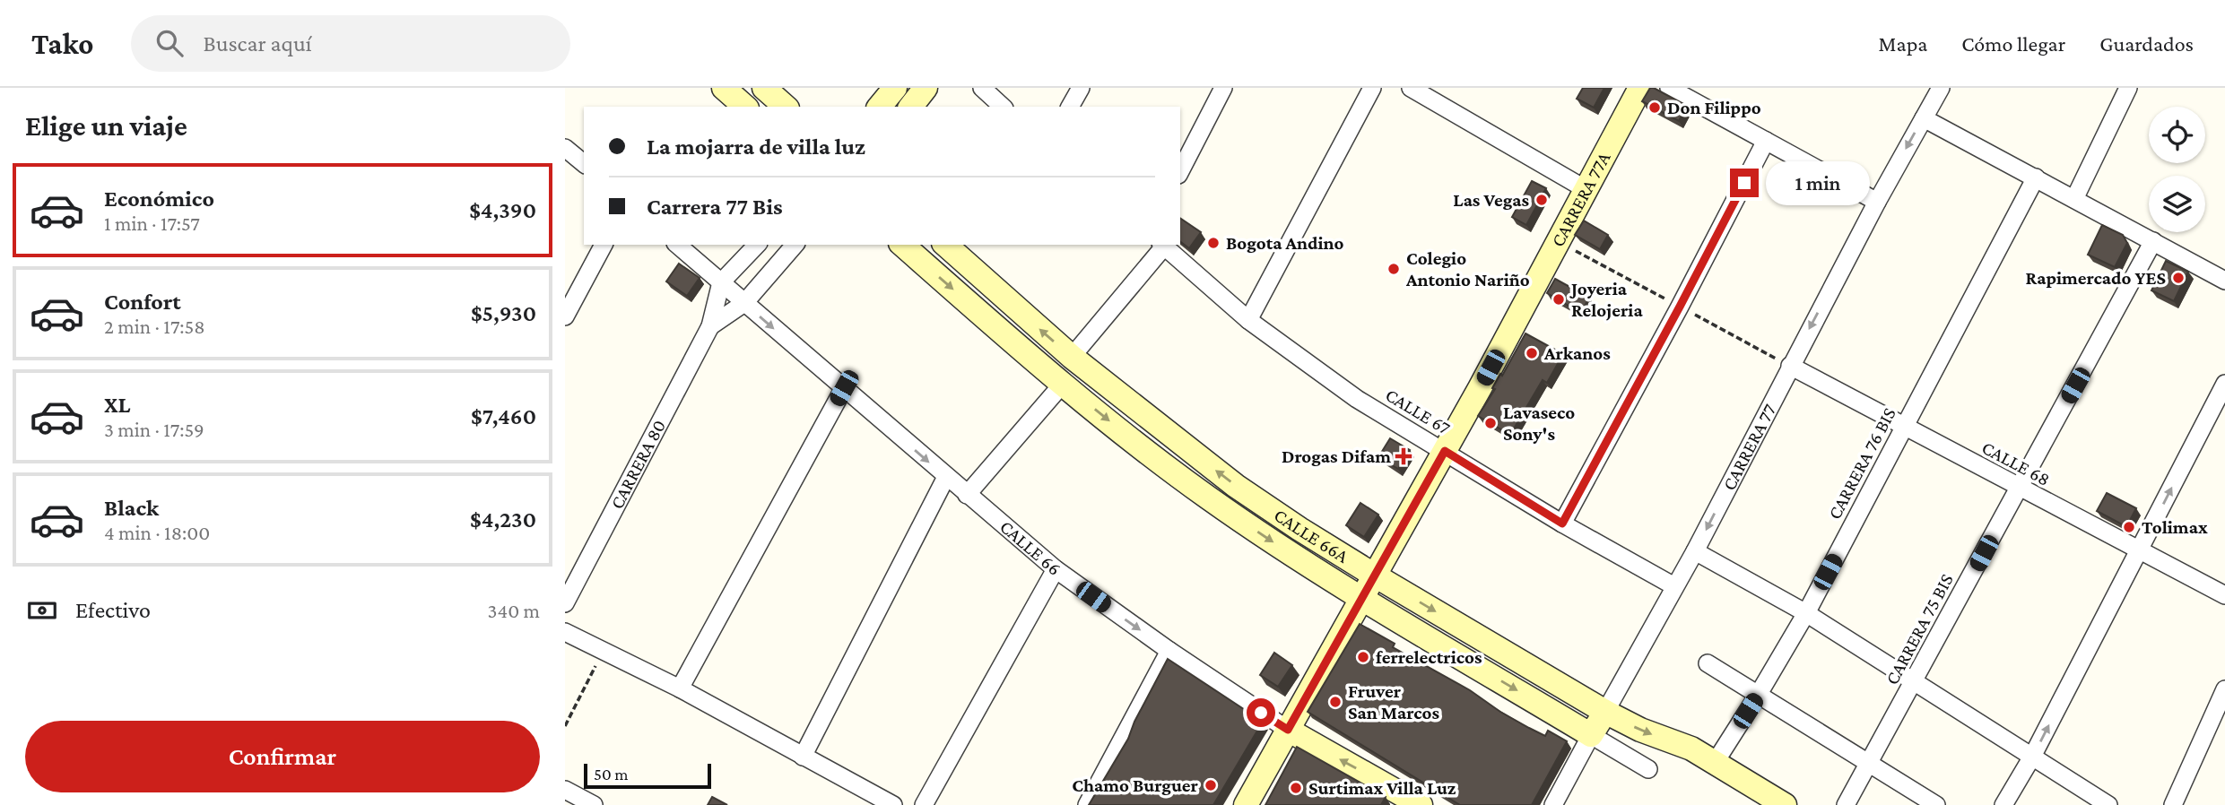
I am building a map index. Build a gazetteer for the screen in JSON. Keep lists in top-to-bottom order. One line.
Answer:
{"streets":{"street":["CARRERA 77A","CALLE 67","CARRERA 77","CARRERA 76 BIS","CALLE 68","CARRERA 80","CALLE 66A","CALLE 66","CARRERA 75 BIS"]},"crossings":[["CARRERA 77A","CALLE 67"],["CARRERA 77A","CALLE 66A"],["CARRERA 77A","CALLE 66"],["CALLE 67","CARRERA 77"],["CARRERA 77","CALLE 68"],["CARRERA 77","CALLE 66A"],["CARRERA 76 BIS","CALLE 68"],["CARRERA 76 BIS","CALLE 66A"],["CALLE 68","CARRERA 75 BIS"],["CARRERA 80","CALLE 66"]],"places":{"other":["Don Filippo","Las Vegas","Bogota Andino","Colegio Antonio Nariño","Rapimercado YES","Joyeria Relojeria","Arkanos","Lavaseco Sony's","Tolimax","ferrelectricos","Fruver San Marcos","Chamo Burguer","Surtimax Villa Luz"],"health":["Drogas Difam"]},"scale_bar":"50 m","page":{"header":"Tako","search":"Buscar aquí","nav":["Mapa","Cómo llegar","Guardados"],"heading":"Elige un viaje","banner":["La mojarra de villa luz","Carrera 77 Bis"],"bubble":"1 min","list":[{"name":"Económico","note":"1 min · 17:57","value":"$4,390"},{"name":"Confort","note":"2 min · 17:58","value":"$5,930"},{"name":"XL","note":"3 min · 17:59","value":"$7,460"},{"name":"Black","note":"4 min · 18:00","value":"$4,230"}],"pay":["Efectivo","340 m"],"buttons":"Confirmar","scale":"50 m"}}
